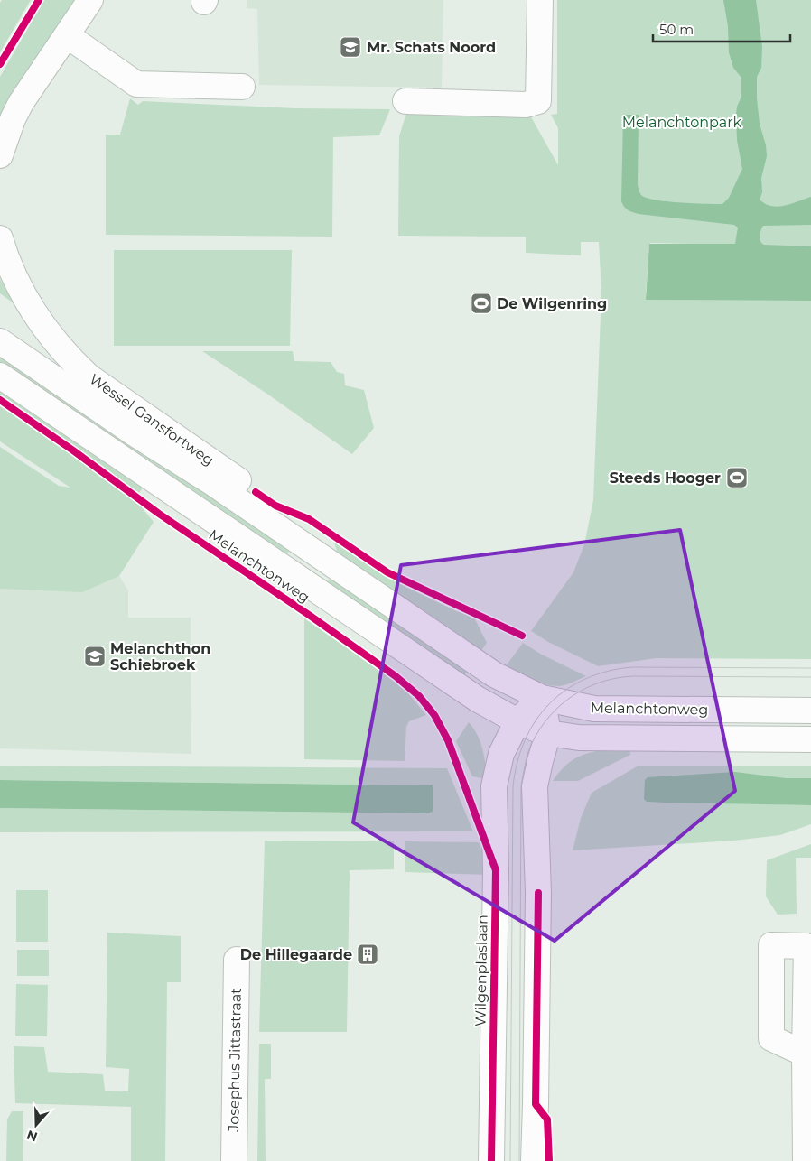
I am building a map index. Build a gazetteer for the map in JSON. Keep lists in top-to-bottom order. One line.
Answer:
{"streets":{"street":["Wessel Gansfortweg","Melanchtonweg","Wilgenplaslaan","Josephus Jittastraat"]},"crossings":[["Wessel Gansfortweg","Melanchtonweg"],["Melanchtonweg","Wilgenplaslaan"]],"parks":["Melanchtonpark"],"places":{"school or university":["Mr. Schats Noord","Melanchthon Schiebroek"],"sports":["De Wilgenring","Steeds Hooger"],"building":["De Hillegaarde"]},"scale_bar":"50 m","north":"bottom"}
